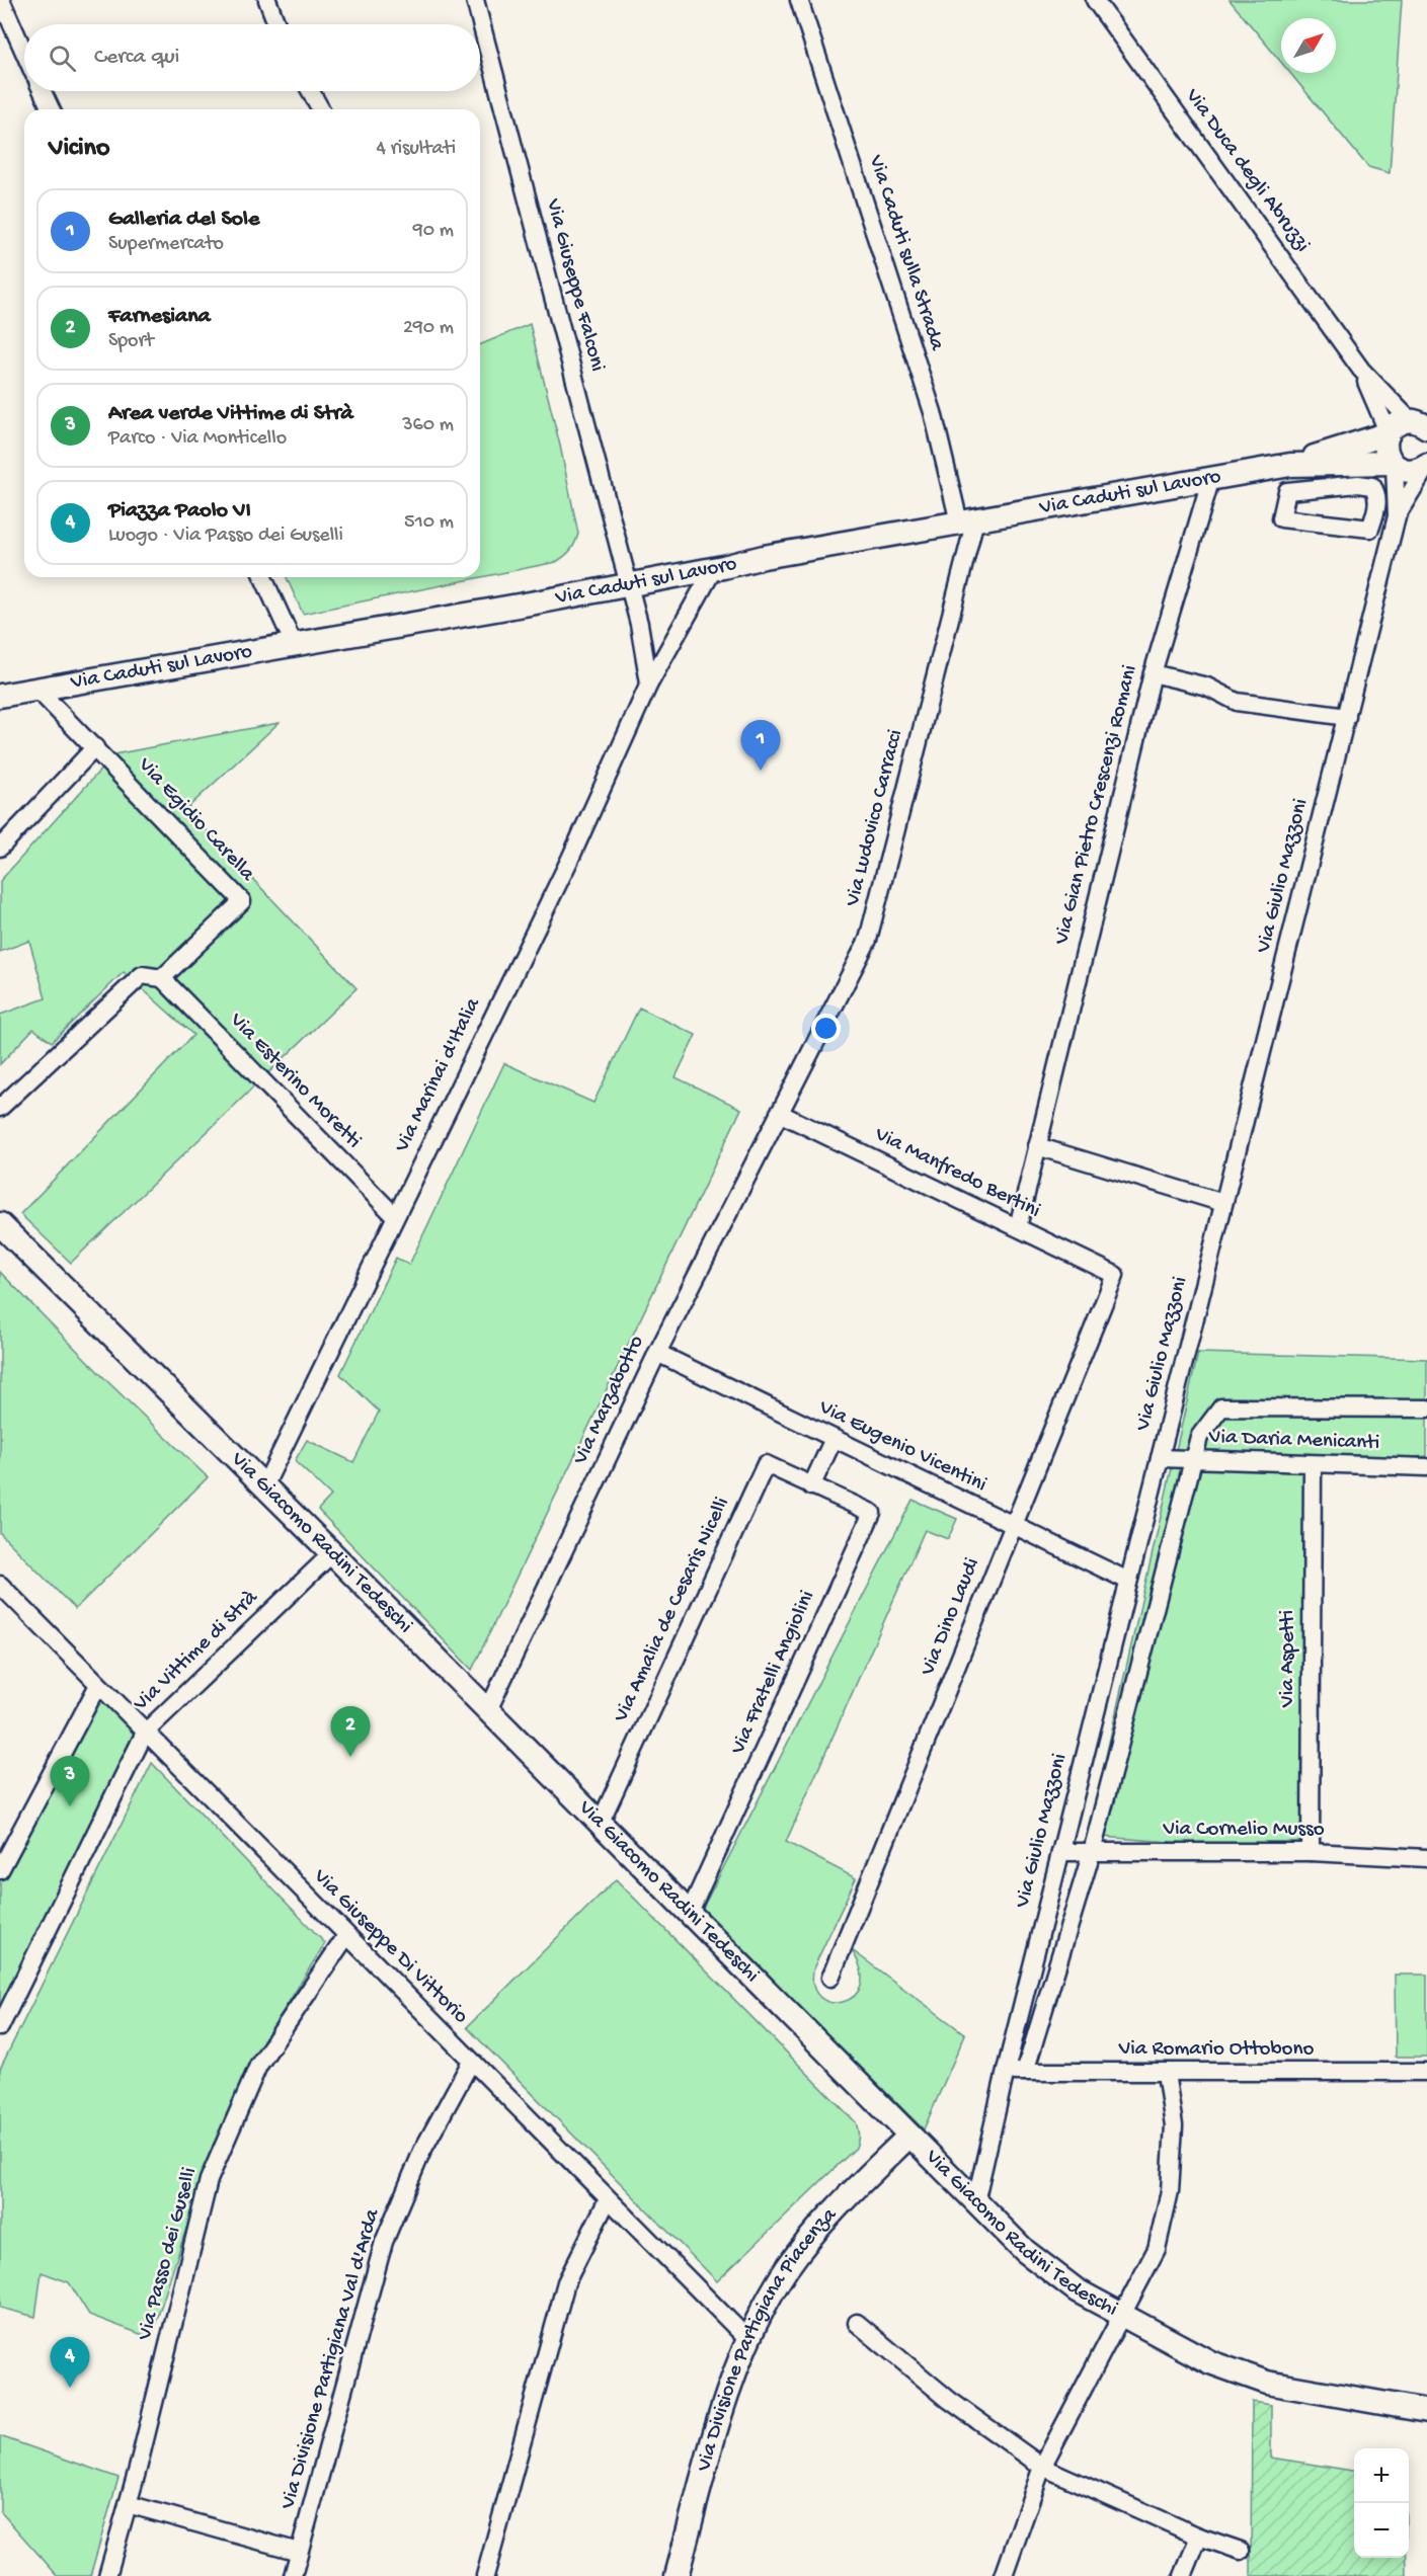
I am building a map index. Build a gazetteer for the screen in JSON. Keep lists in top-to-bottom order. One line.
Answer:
{"streets":{"main road":["Via Caduti sul Lavoro","Via Giacomo Radini Tedeschi","Via Divisione Partigiana Piacenza"],"street":["Via Duca degli Abruzzi","Via Caduti sulla Strada","Via Giuseppe Falconi","Via Gian Pietro Crescenzi Romani","Via Ludovico Carracci","Via Egidio Carella","Via Giulio Mazzoni","Via Marinai d'Italia","Via Esterino Moretti","Via Manfredo Bertini","Via Marzabotto","Via Daria Menicanti","Via Eugenio Vicentini","Via Amalia de Cesaris Nicelli","Via Dino Laudi","Via Vittime di Strà","Via Aspetti","Via Fratelli Angiolini","Via Cornelio Musso","Via Giuseppe Di Vittorio","Via Romario Ottobono","Via Passo dei Guselli","Via Divisione Partigiana Val d'Arda"]},"crossings":[["Via Duca degli Abruzzi","Via Caduti sul Lavoro"],["Via Caduti sulla Strada","Via Caduti sul Lavoro"],["Via Caduti sulla Strada","Via Ludovico Carracci"],["Via Giuseppe Falconi","Via Caduti sul Lavoro"],["Via Caduti sul Lavoro","Via Gian Pietro Crescenzi Romani"],["Via Caduti sul Lavoro","Via Ludovico Carracci"],["Via Caduti sul Lavoro","Via Egidio Carella"],["Via Caduti sul Lavoro","Via Giulio Mazzoni"],["Via Caduti sul Lavoro","Via Marinai d'Italia"],["Via Gian Pietro Crescenzi Romani","Via Manfredo Bertini"],["Via Ludovico Carracci","Via Manfredo Bertini"],["Via Ludovico Carracci","Via Marzabotto"],["Via Egidio Carella","Via Esterino Moretti"],["Via Giulio Mazzoni","Via Daria Menicanti"],["Via Giulio Mazzoni","Via Eugenio Vicentini"],["Via Giulio Mazzoni","Via Giacomo Radini Tedeschi"],["Via Giulio Mazzoni","Via Cornelio Musso"],["Via Giulio Mazzoni","Via Romario Ottobono"],["Via Marinai d'Italia","Via Esterino Moretti"],["Via Marinai d'Italia","Via Giacomo Radini Tedeschi"],["Via Manfredo Bertini","Via Marzabotto"],["Via Manfredo Bertini","Via Dino Laudi"],["Via Marzabotto","Via Eugenio Vicentini"],["Via Marzabotto","Via Giacomo Radini Tedeschi"],["Via Daria Menicanti","Via Aspetti"],["Via Eugenio Vicentini","Via Dino Laudi"],["Via Giacomo Radini Tedeschi","Via Amalia de Cesaris Nicelli"],["Via Giacomo Radini Tedeschi","Via Vittime di Strà"],["Via Giacomo Radini Tedeschi","Via Fratelli Angiolini"],["Via Giacomo Radini Tedeschi","Via Divisione Partigiana Piacenza"],["Via Amalia de Cesaris Nicelli","Via Fratelli Angiolini"],["Via Vittime di Strà","Via Giuseppe Di Vittorio"],["Via Aspetti","Via Cornelio Musso"],["Via Giuseppe Di Vittorio","Via Passo dei Guselli"],["Via Giuseppe Di Vittorio","Via Divisione Partigiana Piacenza"],["Via Giuseppe Di Vittorio","Via Divisione Partigiana Val d'Arda"]],"north":"top right","page":{"search":"Cerca qui","heading":["Vicino","4 risultati"],"list":[{"mark":"1","name":"Galleria del Sole","note":"Supermercato","value":"90 m"},{"mark":"2","name":"Farnesiana","note":"Sport","value":"290 m"},{"mark":"3","name":"Area verde Vittime di Strà","note":"Parco · Via Monticello","value":"360 m"},{"mark":"4","name":"Piazza Paolo VI","note":"Luogo · Via Passo dei Guselli","value":"510 m"}],"pins":["1","2","3","4"],"map_buttons":["+","−"]}}
